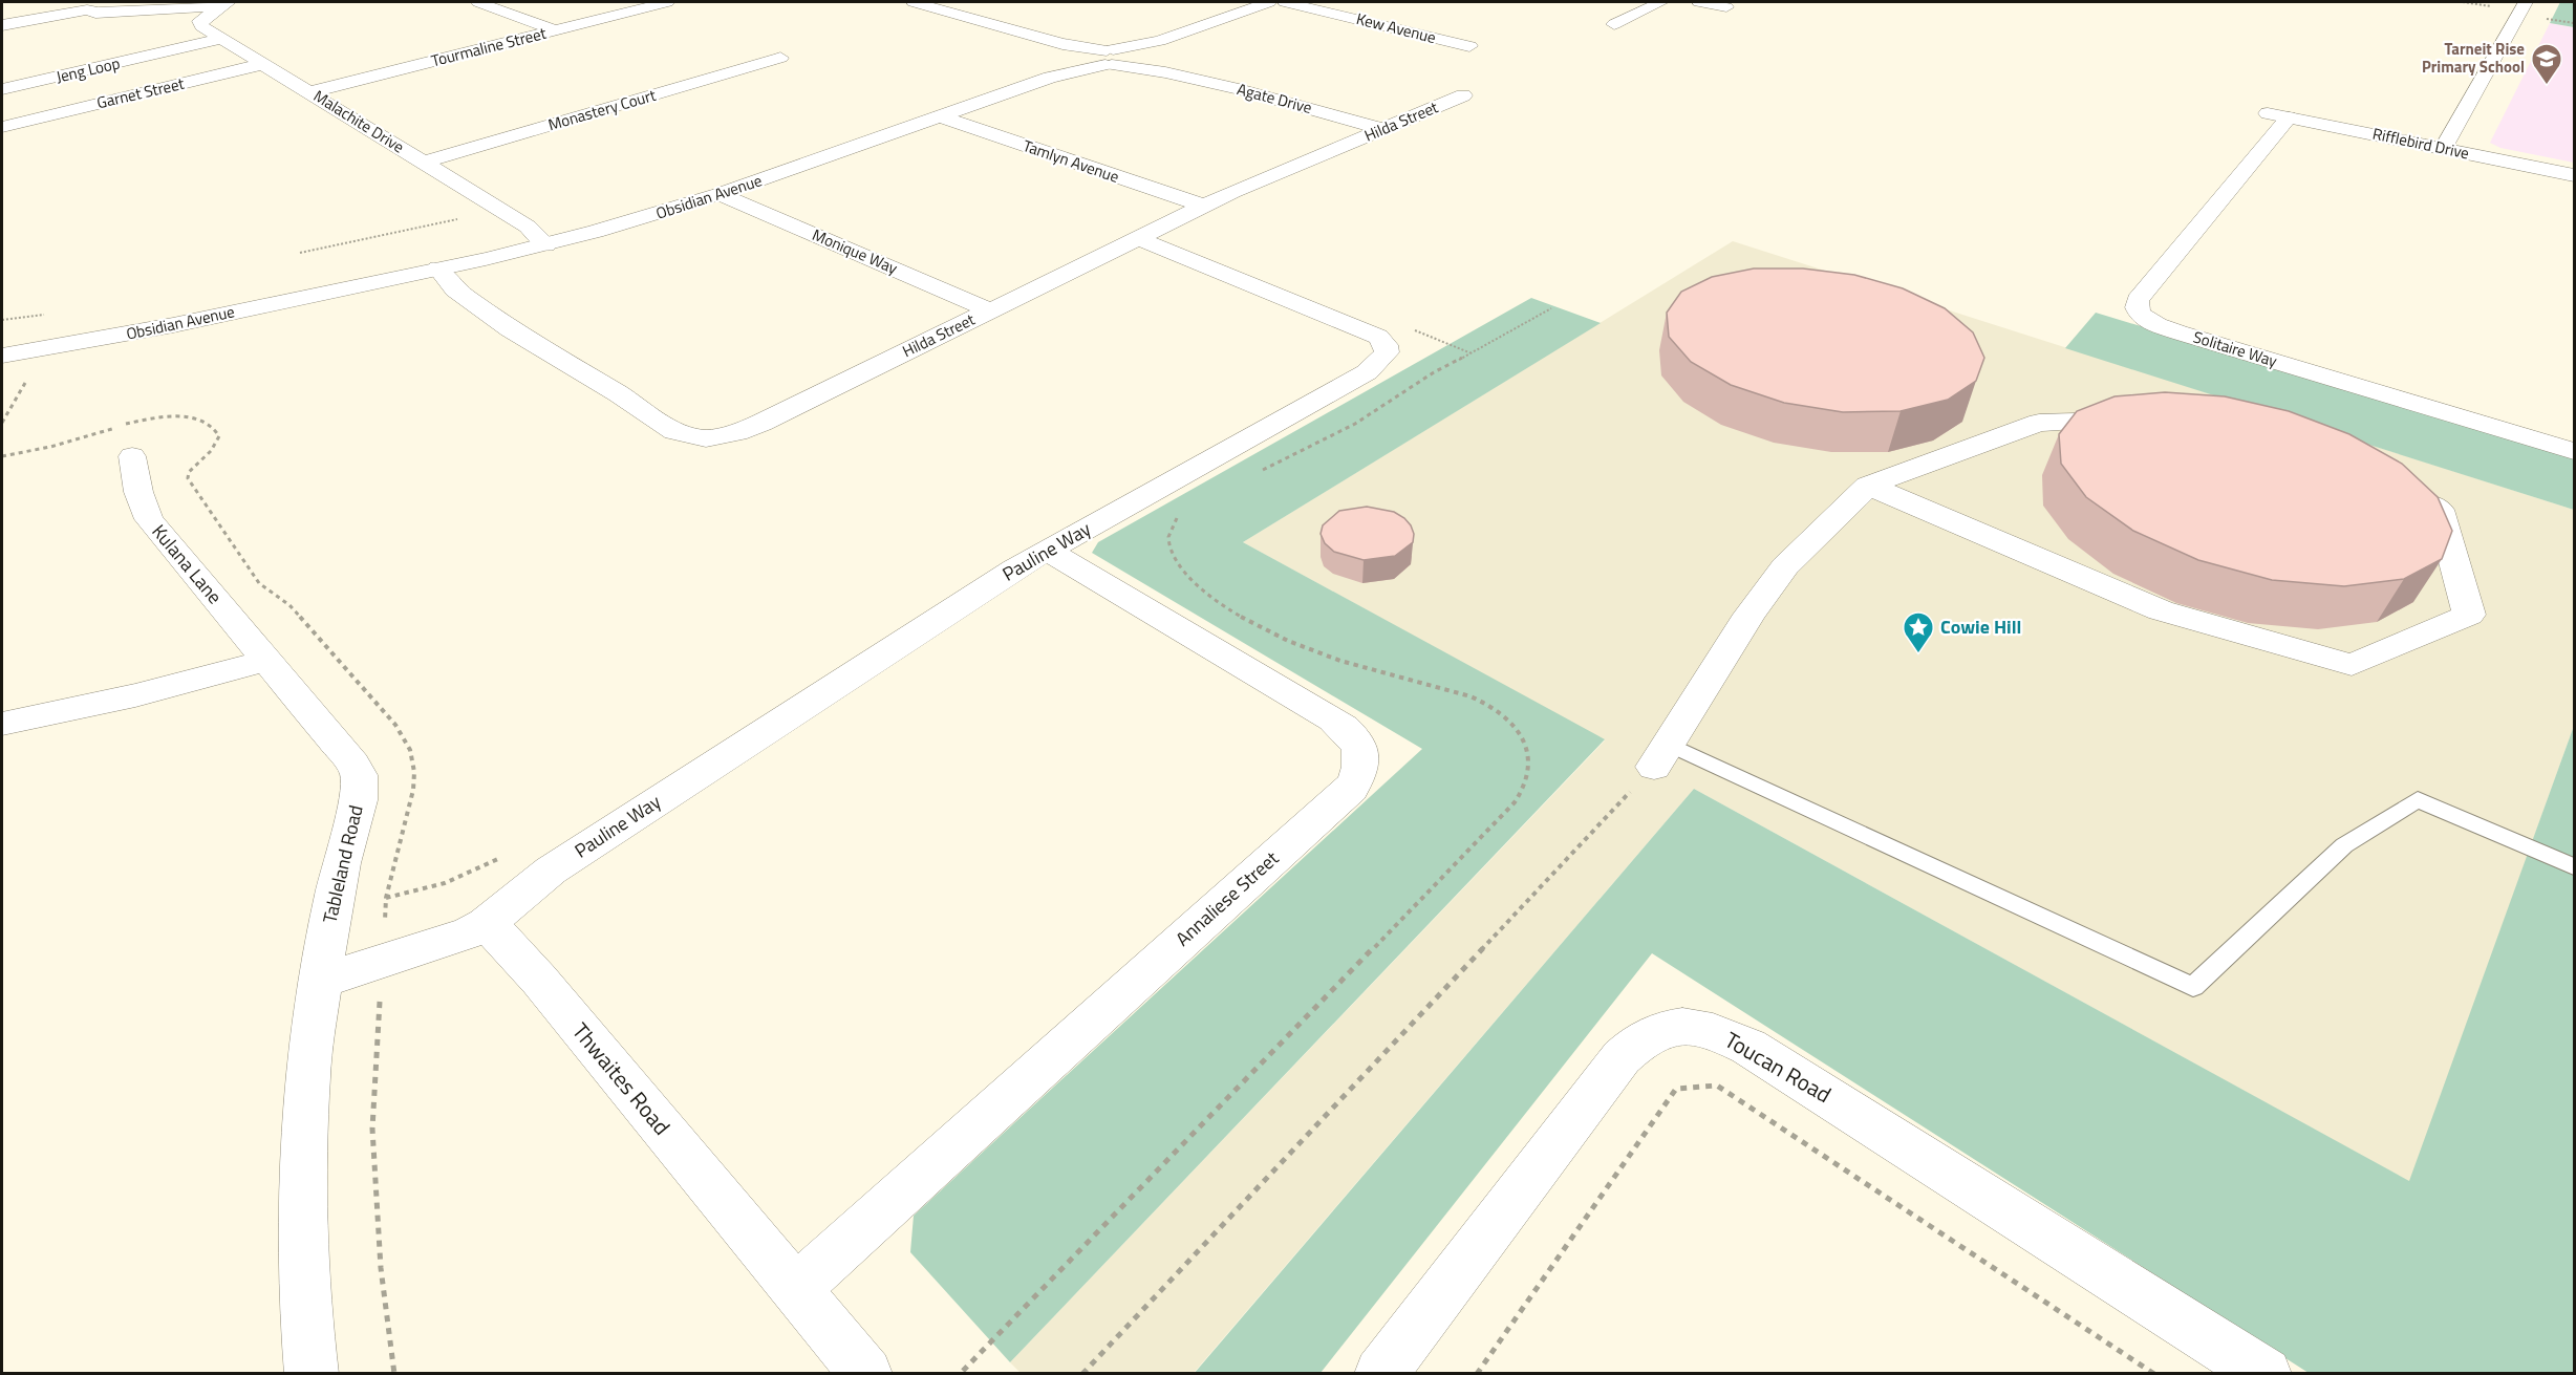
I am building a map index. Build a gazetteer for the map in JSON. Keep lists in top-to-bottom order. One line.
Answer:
{"streets":{"street":["Kew Avenue","Tourmaline Street","Jeng Loop","Garnet Street","Agate Drive","Monastery Court","Malachite Drive","Hilda Street","Rifflebird Drive","Tamlyn Avenue","Obsidian Avenue","Monique Way","Solitaire Way","Pauline Way","Kulana Lane","Tableland Road","Annaliese Street","Toucan Road","Thwaites Road"]},"crossings":[["Tourmaline Street","Malachite Drive"],["Jeng Loop","Malachite Drive"],["Garnet Street","Malachite Drive"],["Agate Drive","Hilda Street"],["Agate Drive","Obsidian Avenue"],["Monastery Court","Malachite Drive"],["Malachite Drive","Obsidian Avenue"],["Hilda Street","Tamlyn Avenue"],["Hilda Street","Obsidian Avenue"],["Hilda Street","Monique Way"],["Hilda Street","Pauline Way"],["Rifflebird Drive","Solitaire Way"],["Tamlyn Avenue","Obsidian Avenue"],["Obsidian Avenue","Monique Way"],["Pauline Way","Annaliese Street"],["Pauline Way","Thwaites Road"],["Kulana Lane","Tableland Road"],["Annaliese Street","Thwaites Road"]],"places":{"school or university":["Tarneit Rise Primary School"],"place":["Cowie Hill"]}}
